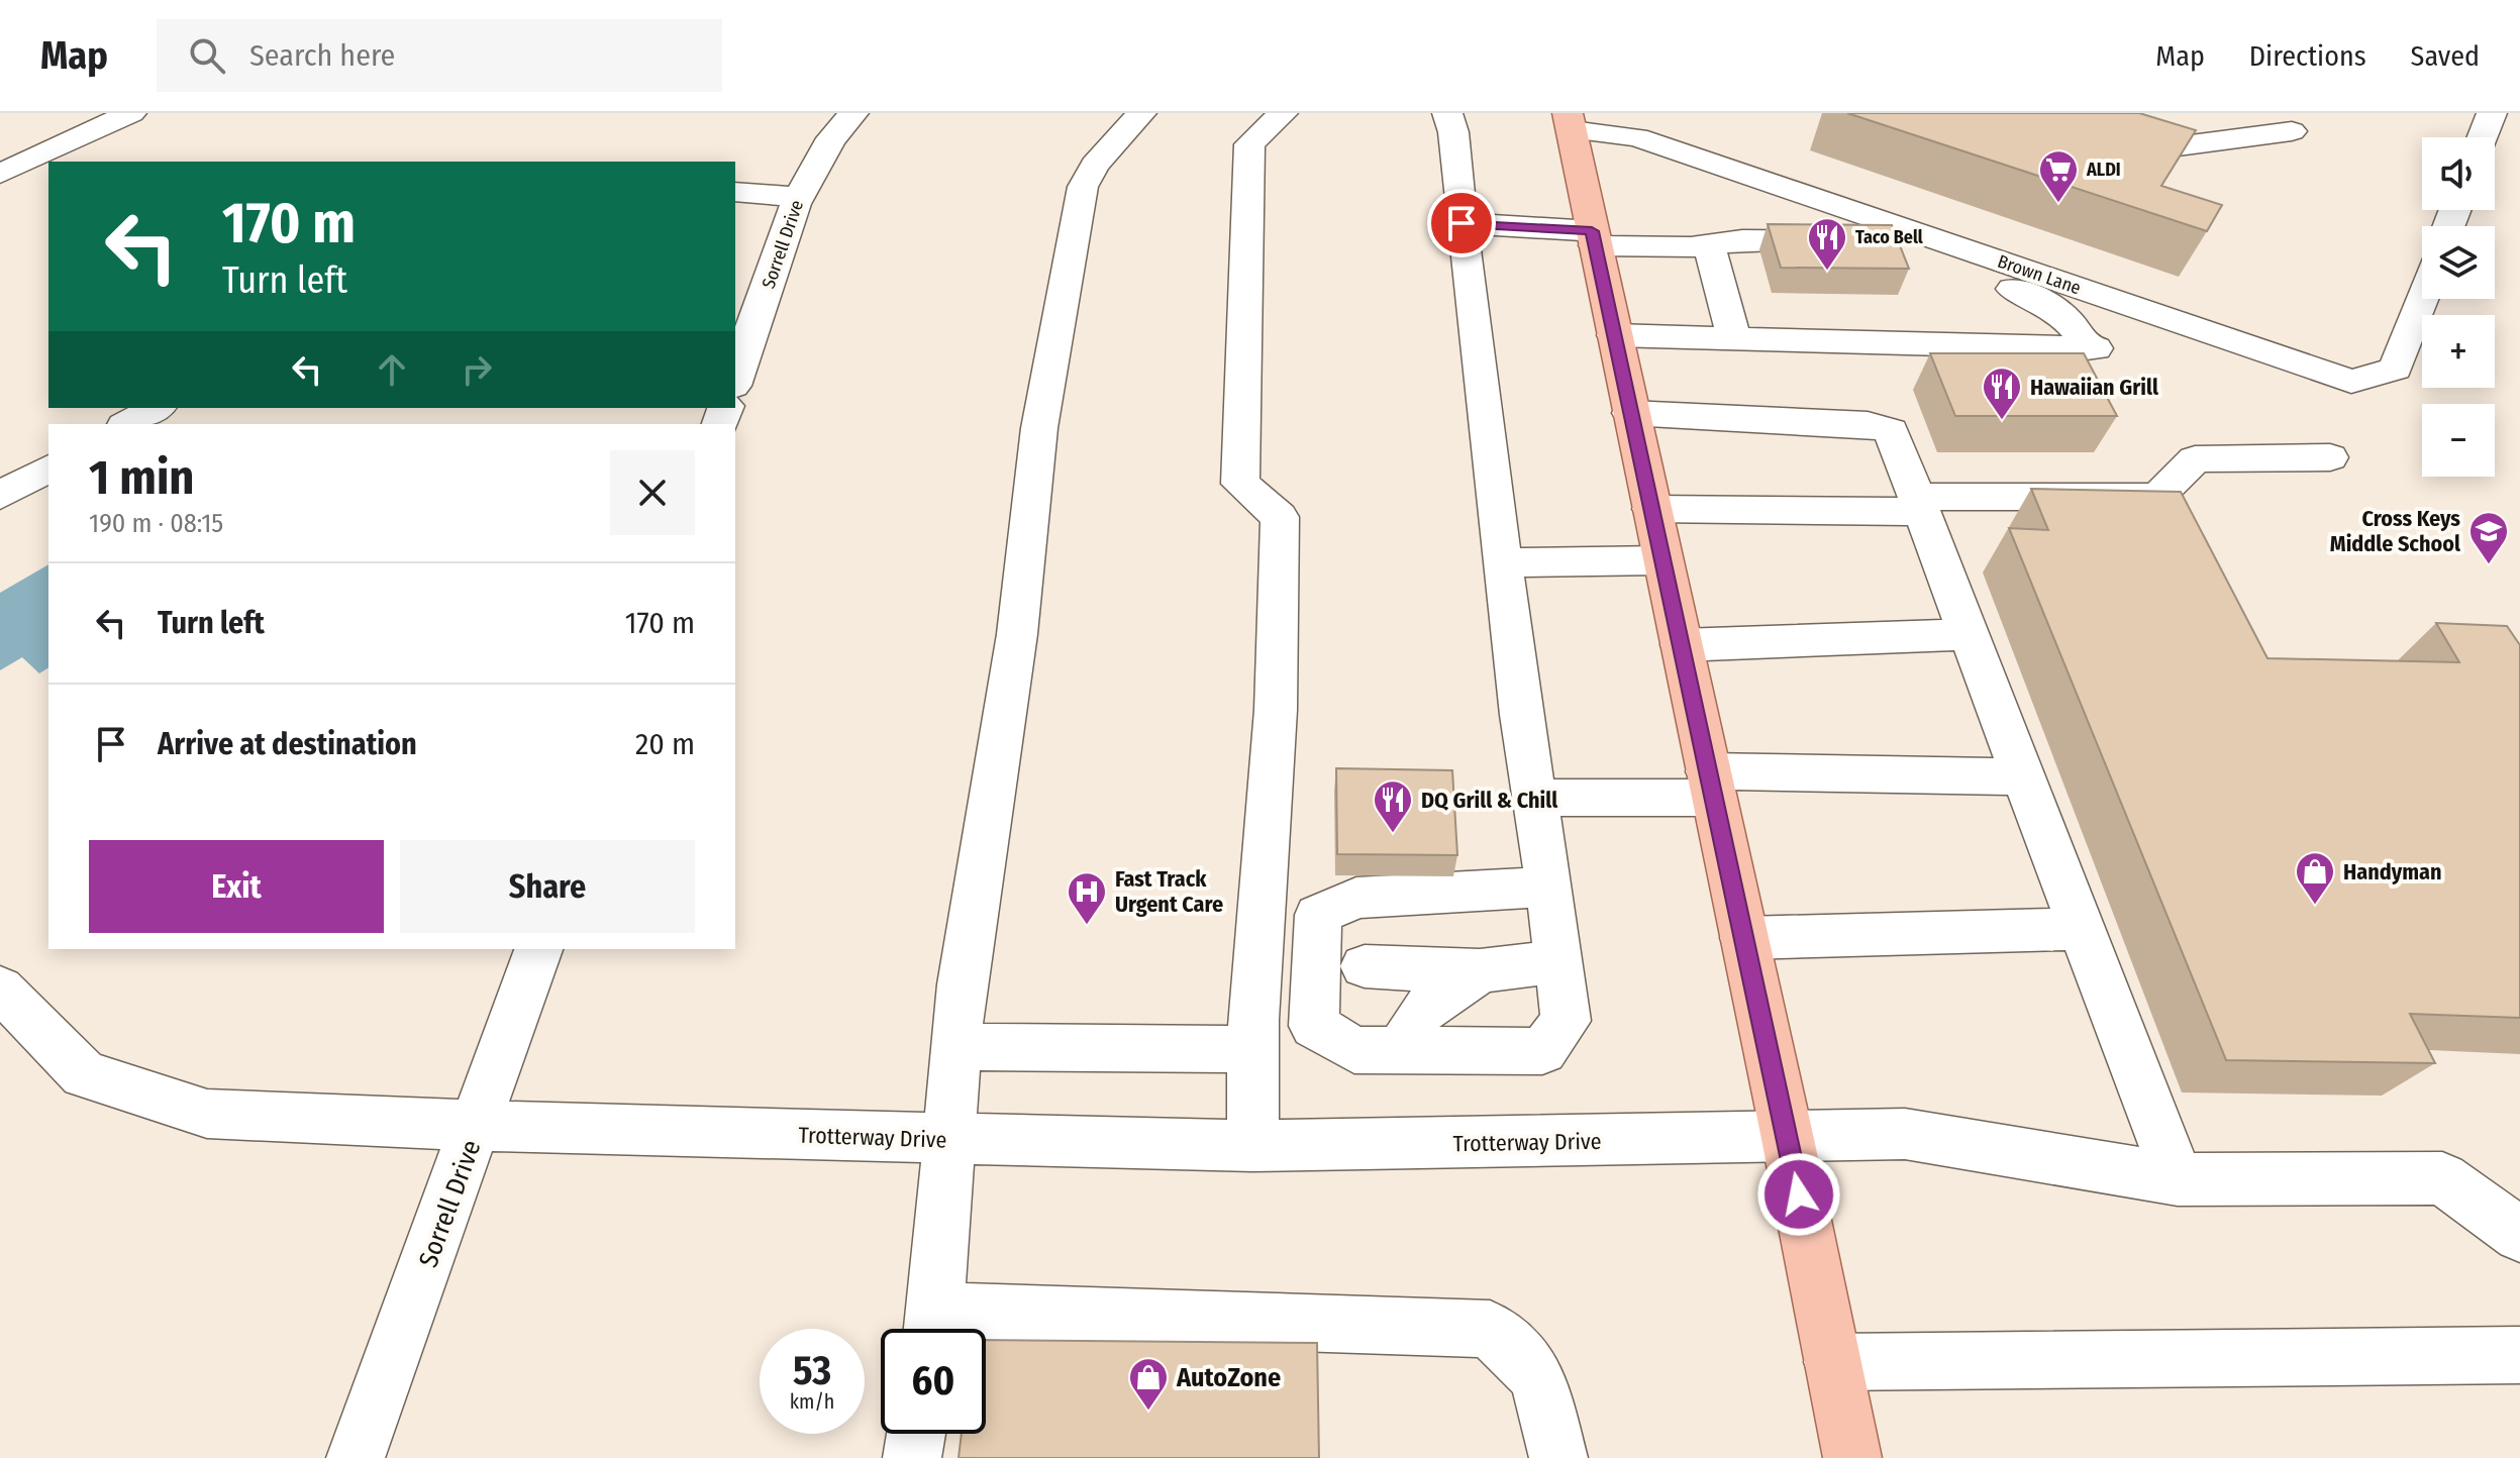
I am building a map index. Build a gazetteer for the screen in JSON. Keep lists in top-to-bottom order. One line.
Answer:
{"streets":{"street":["Sorrell Drive","Brown Lane","Trotterway Drive"]},"crossings":[["Sorrell Drive","Trotterway Drive"]],"places":{"supermarket":["ALDI"],"restaurant":["Taco Bell","Hawaiian Grill","DQ Grill & Chill"],"school or university":["Cross Keys Middle School"],"shop":["Handyman","AutoZone"],"hospital":["Fast Track Urgent Care"]},"page":{"header":"Map","search":"Search here","nav":["Map","Directions","Saved"],"map_buttons":["+","−"],"turn":["170 m","Turn left"],"heading":["1 min","190 m · 08:15"],"list":[{"name":"Turn left","value":"170 m"},{"name":"Arrive at destination","value":"20 m"}],"buttons":["Exit","Share"],"speed":"53 km/h","limit":"60"}}
